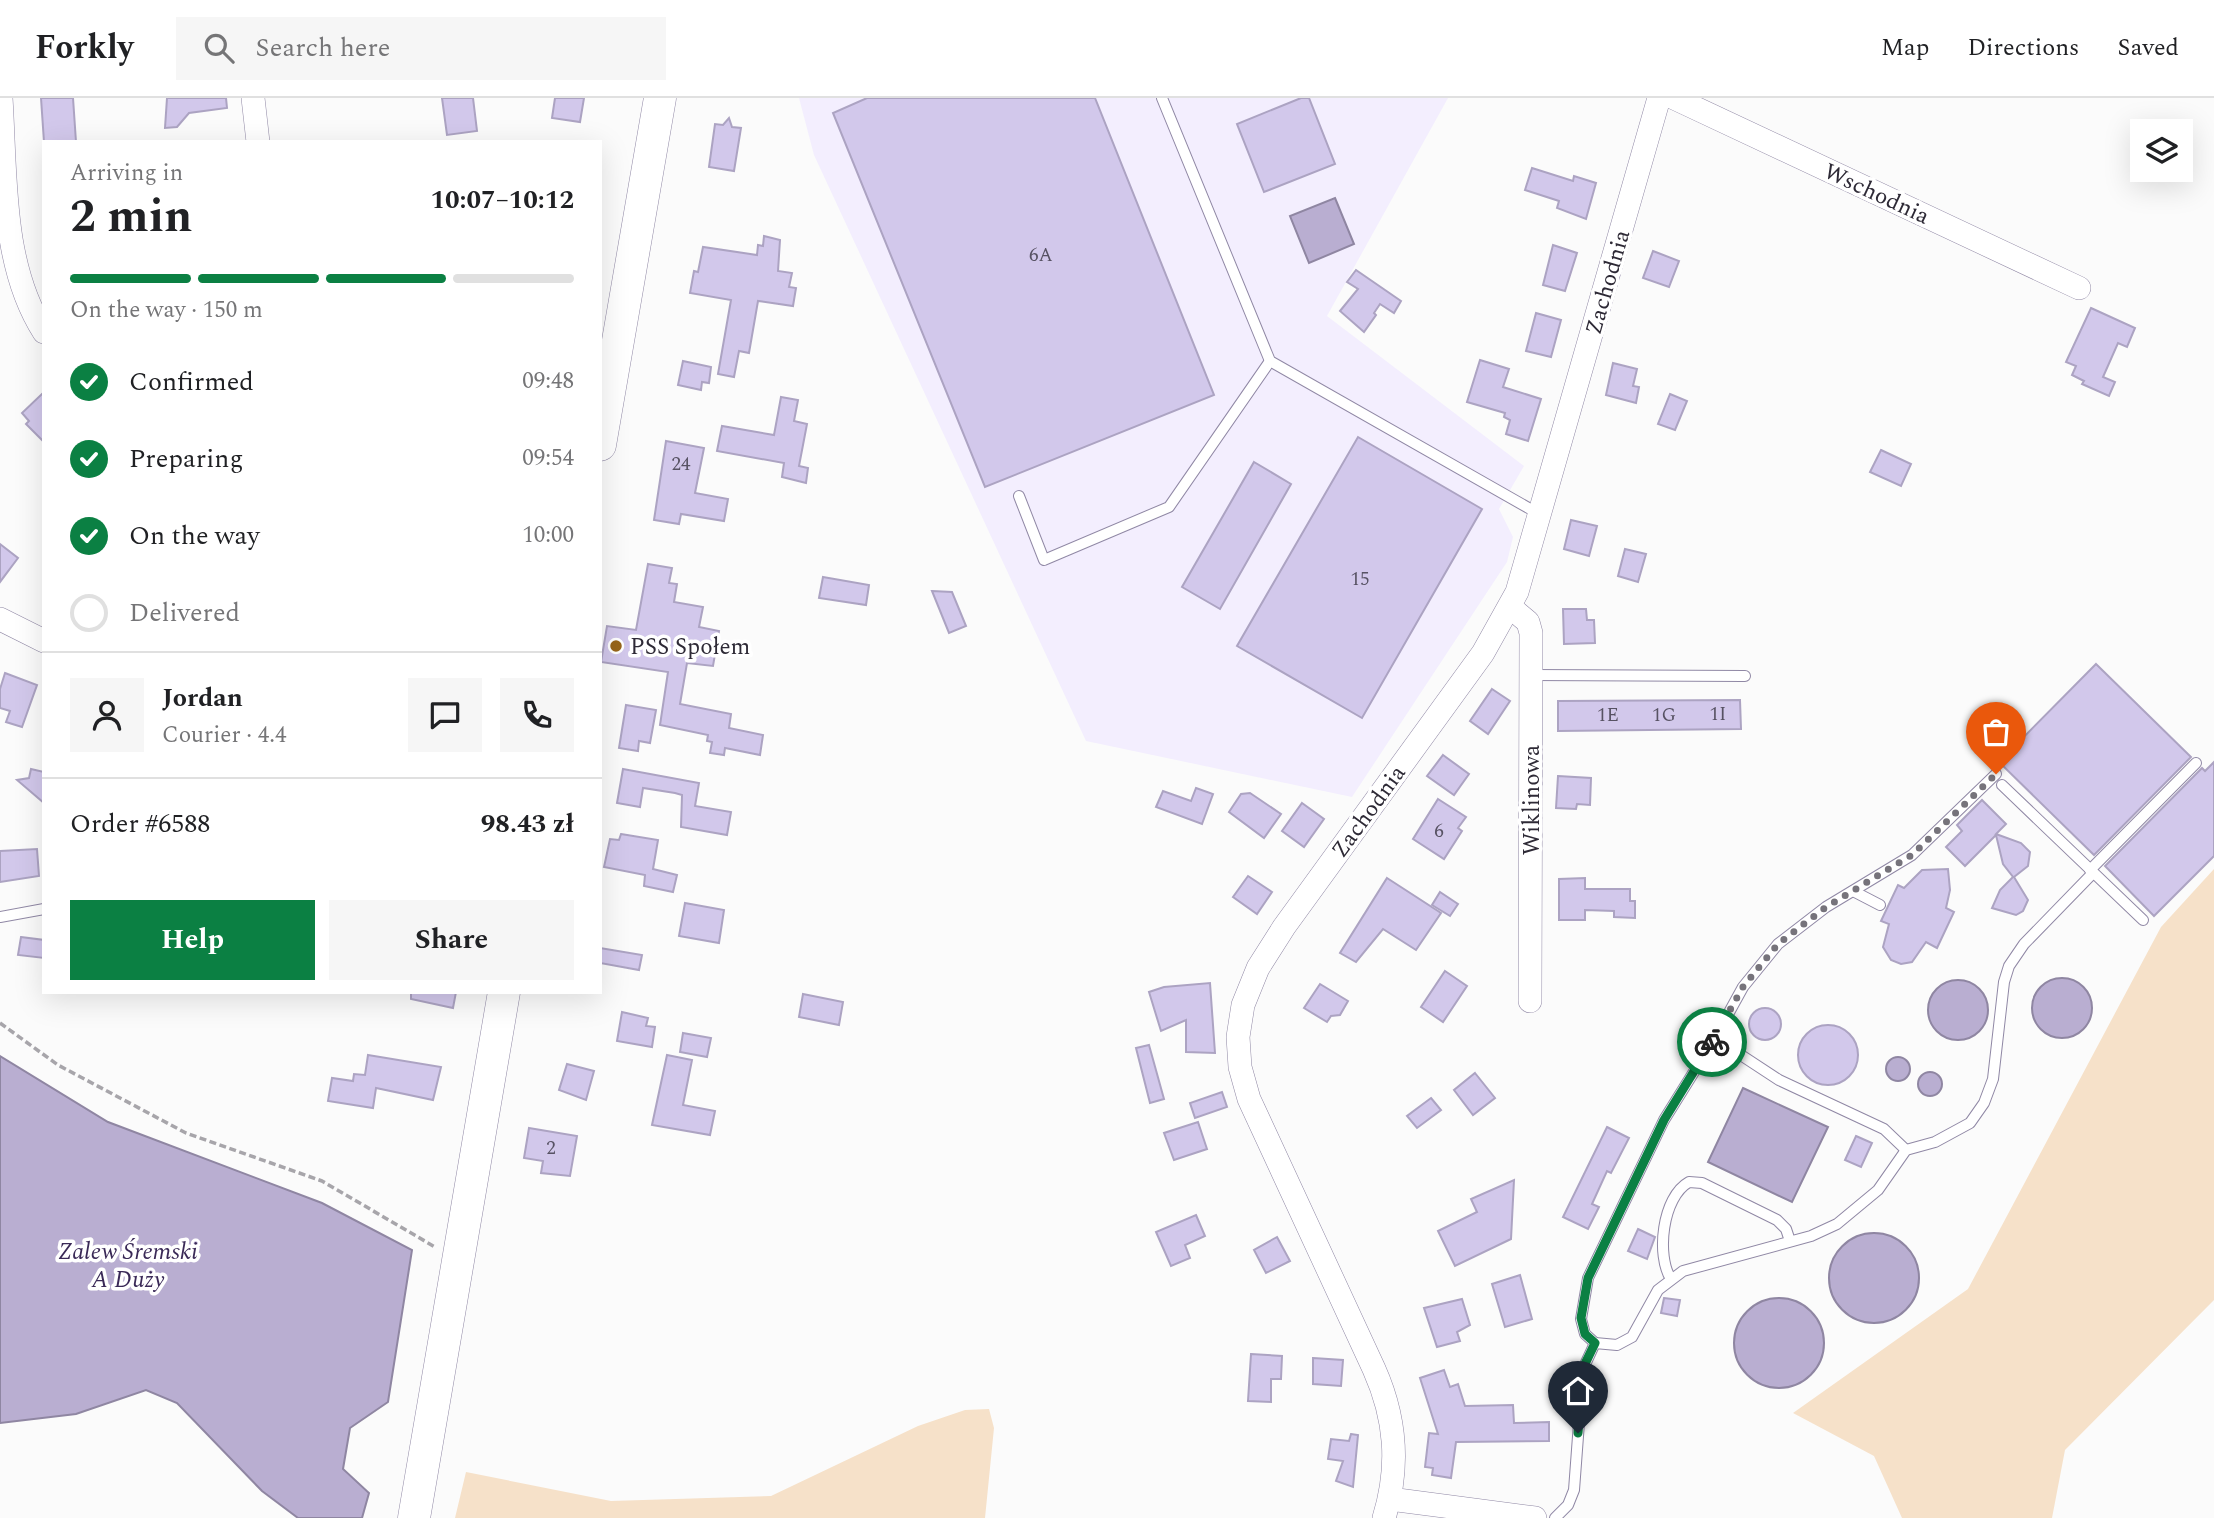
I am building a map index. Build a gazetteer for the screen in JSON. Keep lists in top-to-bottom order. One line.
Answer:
{"streets":{"street":["Wschodnia","Zachodnia","Wiklinowa"]},"crossings":[["Zachodnia","Wiklinowa"]],"water":["Zalew Śremski A Duży"],"places":["PSS Społem"],"house_numbers":["6A","24","15","1I","1E","1G","6","2"],"page":{"header":"Forkly","search":"Search here","nav":["Map","Directions","Saved"],"heading":["2 min","Arriving in","10:07–10:12"],"panel":["Jordan","Courier · 4.4","Order #6588","98.43 zł"],"bar":"On the way · 150 m","list":[["Confirmed","09:48"],["Preparing","09:54"],["On the way","10:00"],"Delivered"],"buttons":["Help","Share"]}}
